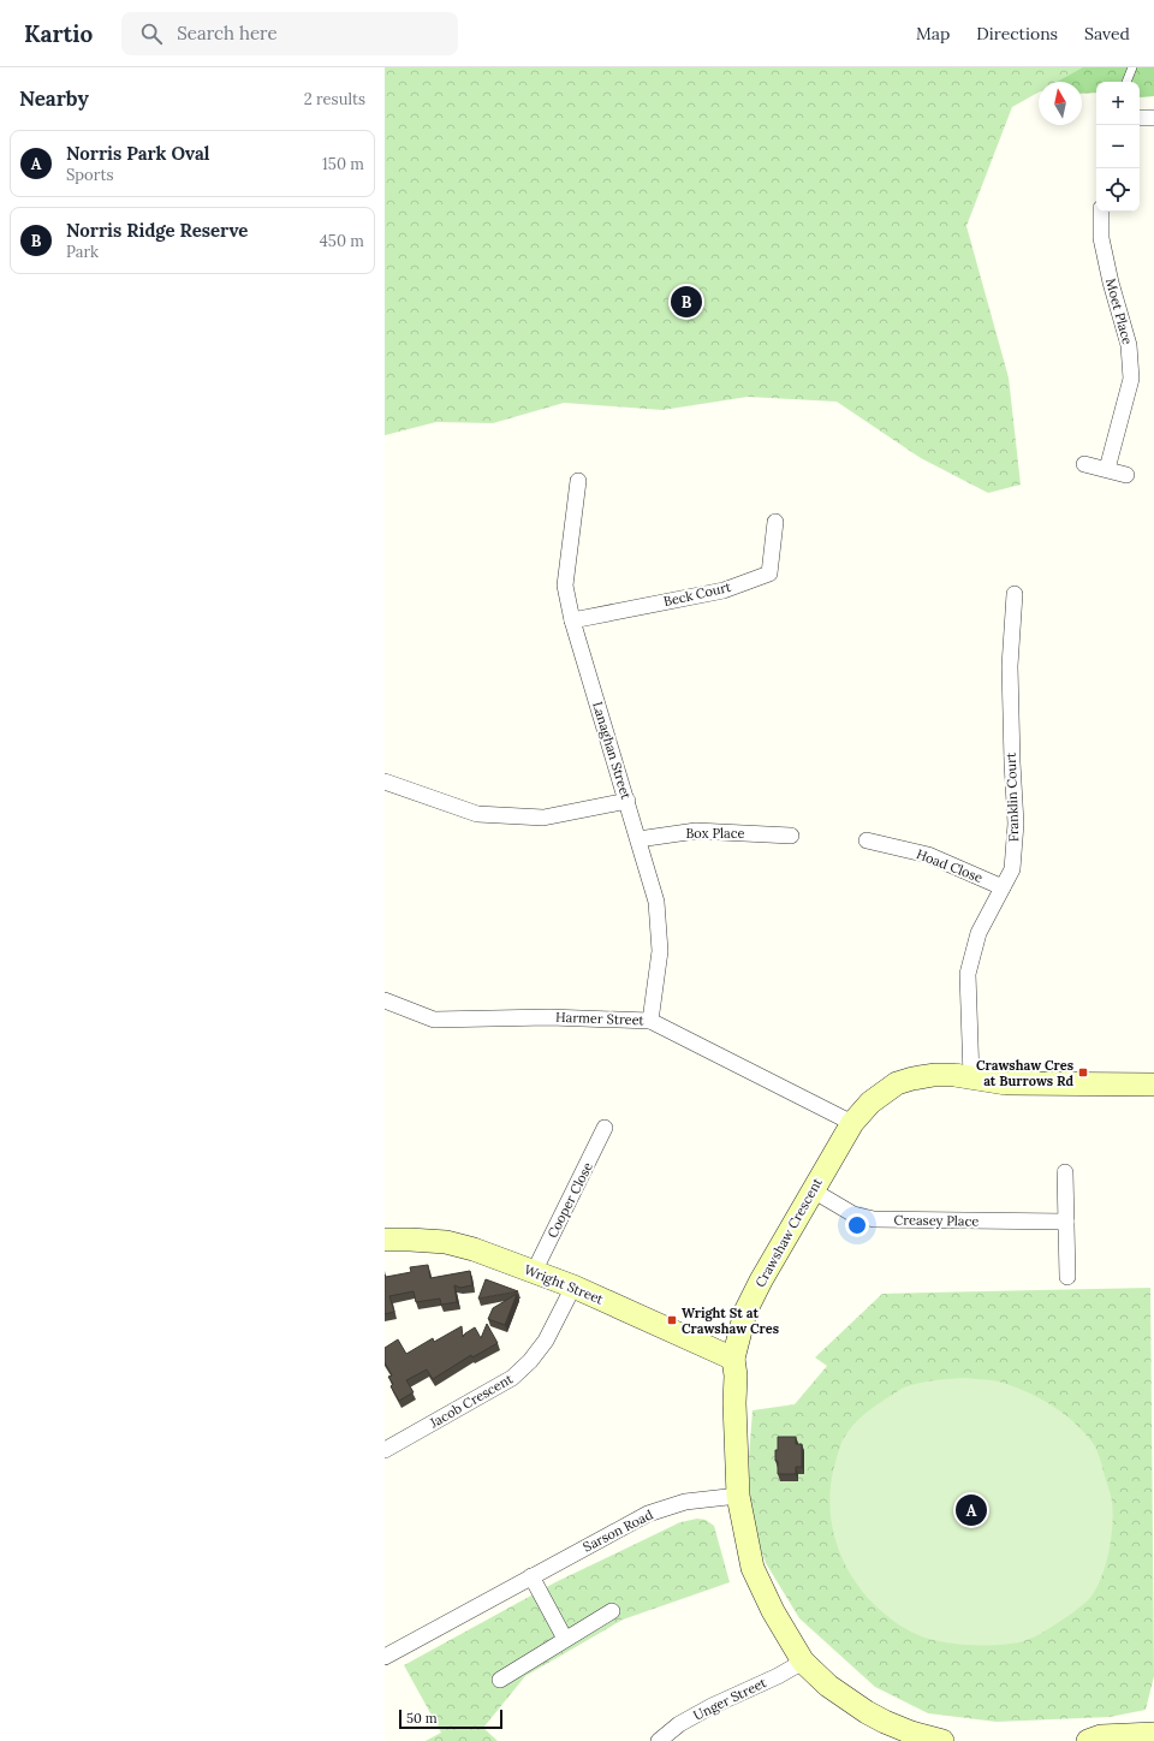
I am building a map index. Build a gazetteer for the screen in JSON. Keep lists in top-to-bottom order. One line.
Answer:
{"streets":{"street":["Moet Place","Beck Court","Lanaghan Street","Franklin Court","Box Place","Hoad Close","Harmer Street","Cooper Close","Creasey Place","Crawshaw Crescent","Wright Street","Jacob Crescent","Sarson Road","Unger Street"]},"crossings":[["Beck Court","Lanaghan Street"],["Lanaghan Street","Box Place"],["Lanaghan Street","Harmer Street"],["Franklin Court","Hoad Close"],["Franklin Court","Crawshaw Crescent"],["Harmer Street","Crawshaw Crescent"],["Cooper Close","Wright Street"],["Creasey Place","Crawshaw Crescent"],["Crawshaw Crescent","Wright Street"],["Crawshaw Crescent","Sarson Road"],["Crawshaw Crescent","Unger Street"],["Wright Street","Jacob Crescent"]],"places":{"transit":["Crawshaw Cres at Burrows Rd","Wright St at Crawshaw Cres"]},"scale_bar":"50 m","north":"top","page":{"header":"Kartio","search":"Search here","nav":["Map","Directions","Saved"],"heading":["Nearby","2 results"],"map_buttons":["+","−"],"list":[{"mark":"A","name":"Norris Park Oval","note":"Sports","value":"150 m"},{"mark":"B","name":"Norris Ridge Reserve","note":"Park","value":"450 m"}],"pins":["B","A"],"scale":"50 m"}}
